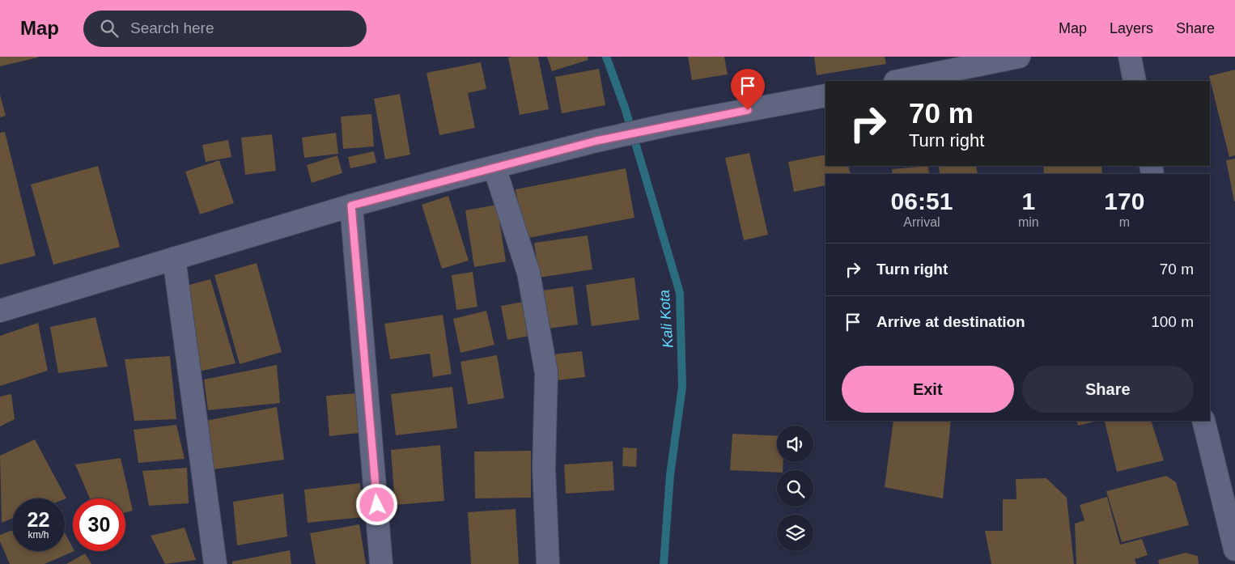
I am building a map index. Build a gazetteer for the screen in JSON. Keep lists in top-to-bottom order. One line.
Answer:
{"water":["Kali Kota"],"page":{"header":"Map","search":"Search here","nav":["Map","Layers","Share"],"turn":["70 m","Turn right"],"eta":["06:51","Arrival","1","min","170","m"],"list":[{"name":"Turn right","value":"70 m"},{"name":"Arrive at destination","value":"100 m"}],"buttons":["Exit","Share"],"speed":"22 km/h","limit":"30"}}
